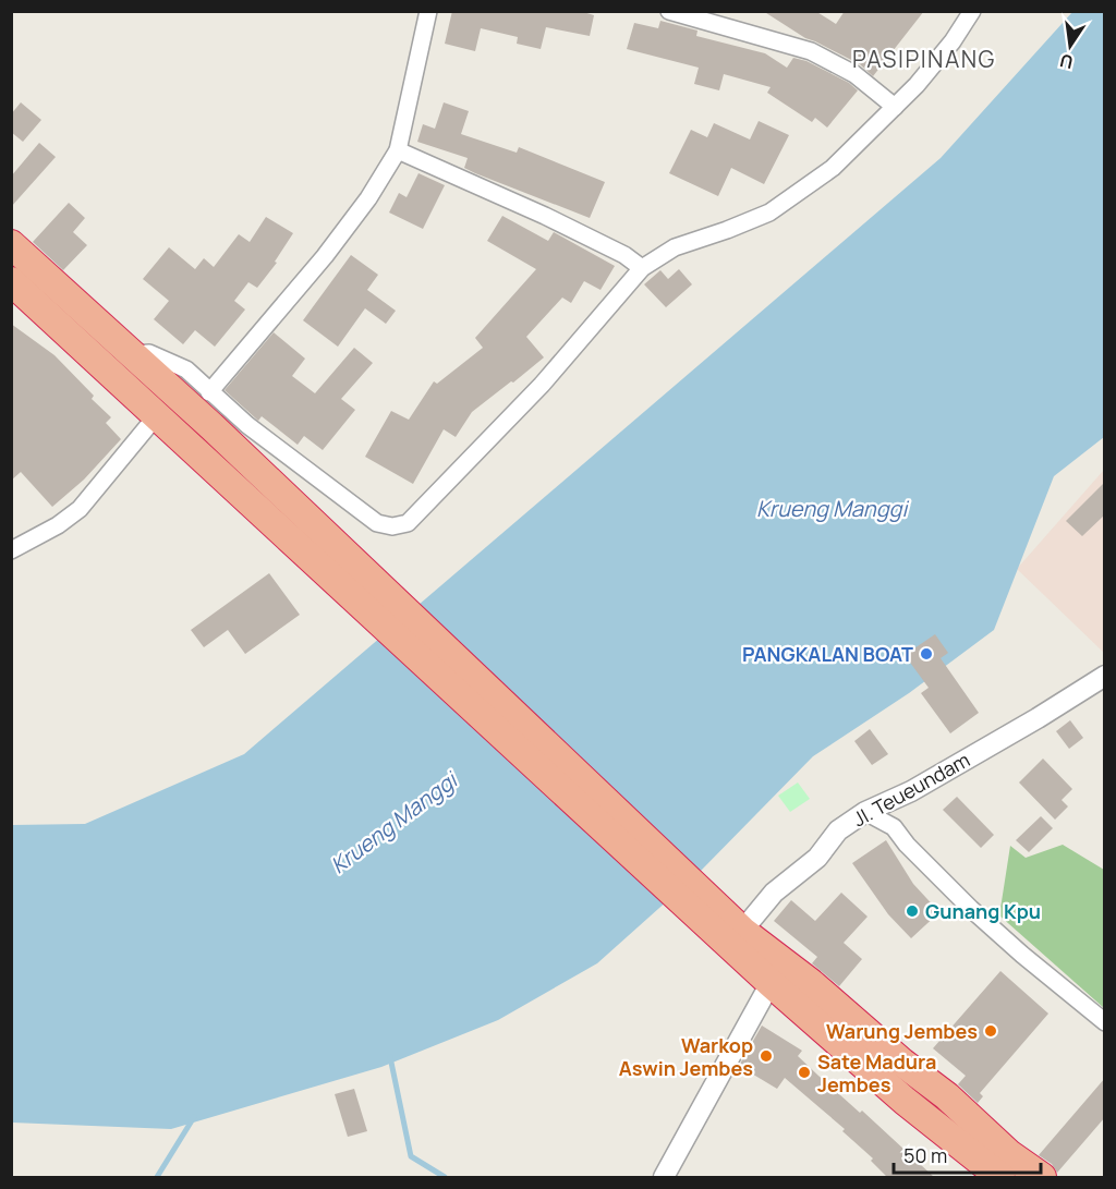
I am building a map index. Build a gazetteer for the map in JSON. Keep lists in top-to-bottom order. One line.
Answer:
{"streets":{"street":["JI. Teueundam"]},"districts":["PASIPINANG"],"water":["Krueng Manggi"],"places":["PANGKALAN BOAT","Gunang Kpu","Warung Jembes","Warkop Aswin Jembes","Sate Madura Jembes"],"scale_bar":"50 m","north":"bottom"}
